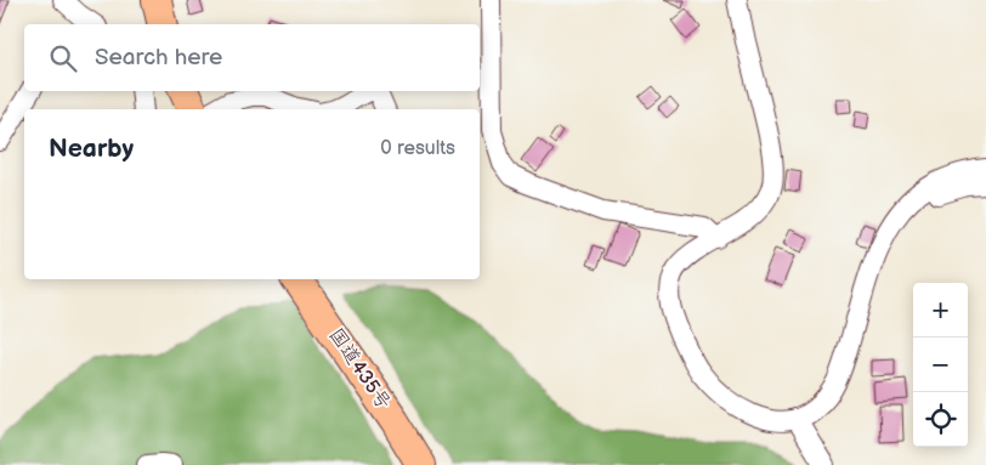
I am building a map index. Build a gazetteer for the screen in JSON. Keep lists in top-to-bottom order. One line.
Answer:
{"streets":{"highway":["国道435号"]},"page":{"search":"Search here","heading":["Nearby","0 results"],"map_buttons":["+","−"]}}
